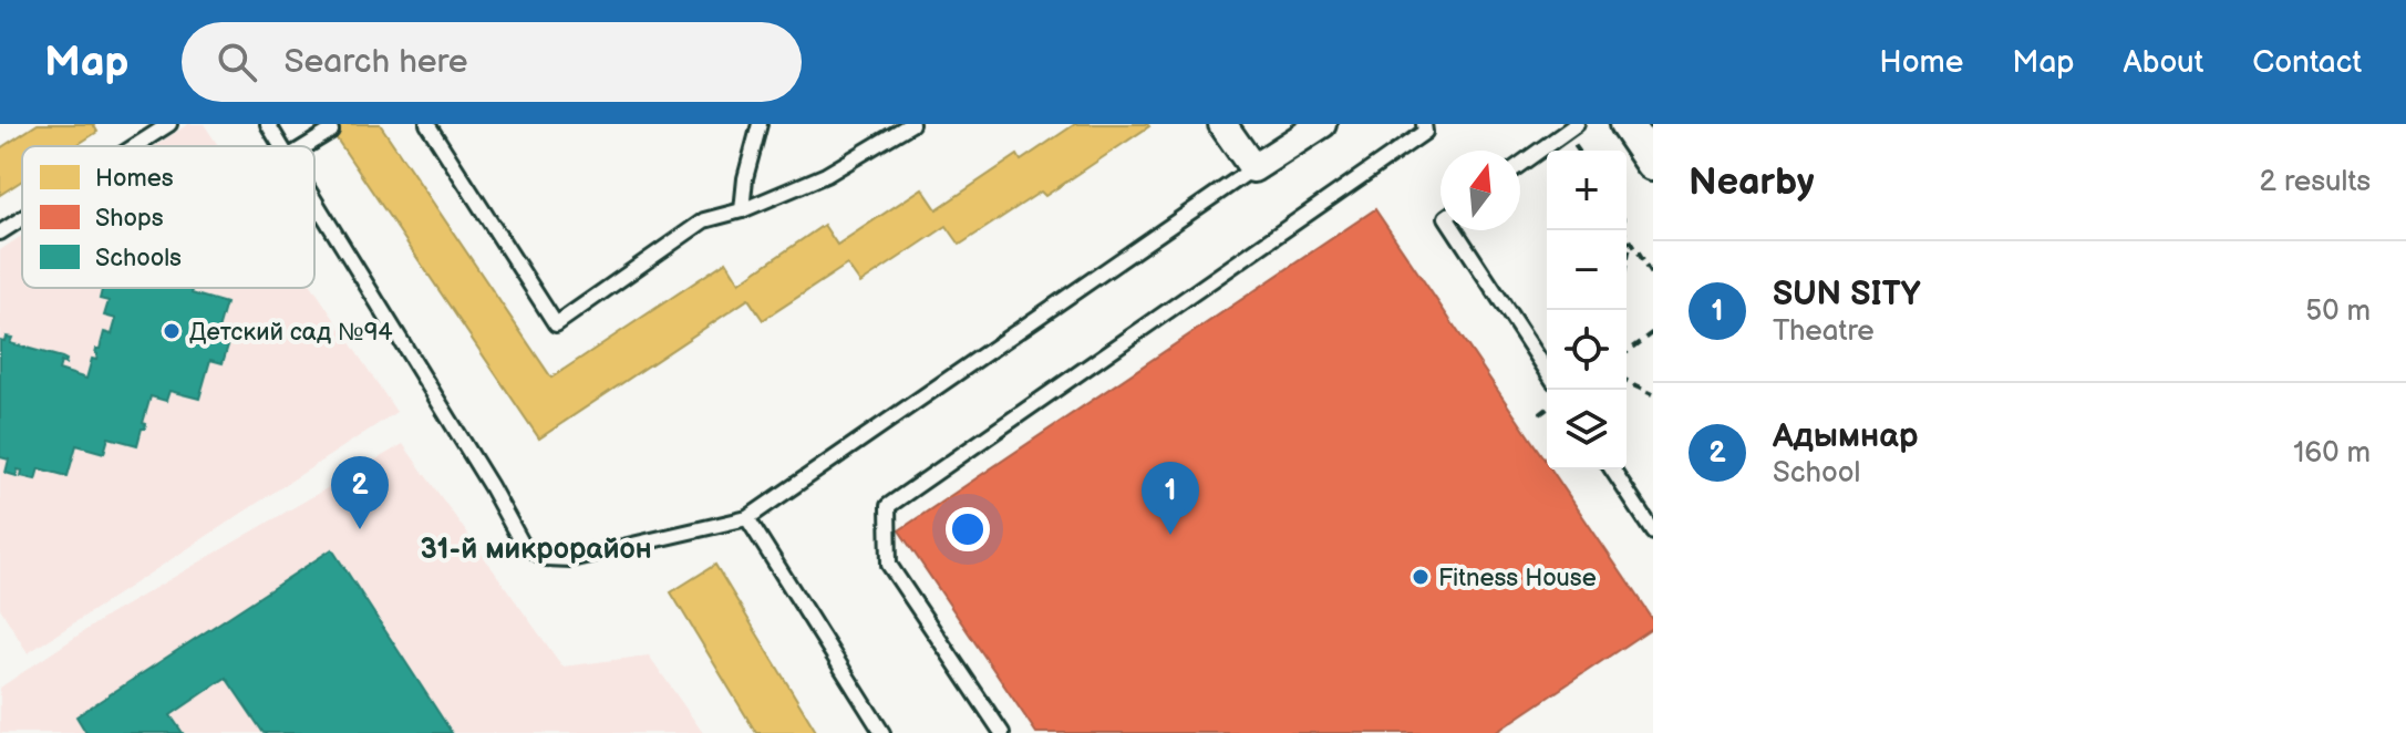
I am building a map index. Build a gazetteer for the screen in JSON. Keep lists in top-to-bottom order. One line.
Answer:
{"districts":["31-й микрорайон"],"places":["Детский сад №94","Fitness House"],"legend":["Homes","Shops","Schools"],"north":"top","page":{"header":"Map","search":"Search here","nav":["Home","Map","About","Contact"],"heading":["Nearby","2 results"],"map_buttons":["+","−"],"list":[{"mark":"1","name":"SUN SITY","note":"Theatre","value":"50 m"},{"mark":"2","name":"Адымнар","note":"School","value":"160 m"}],"pins":["2","1"]}}
